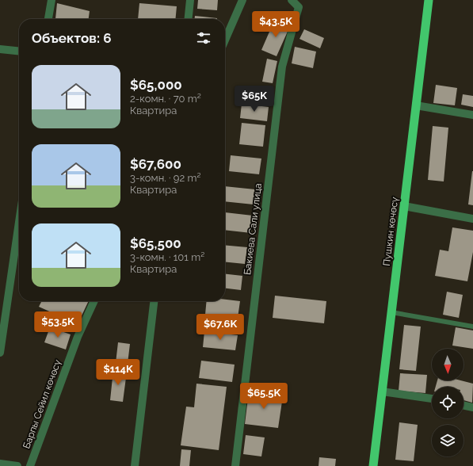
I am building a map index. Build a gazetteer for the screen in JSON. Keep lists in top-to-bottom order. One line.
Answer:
{"streets":{"highway":["Пушкин көчөсү"],"street":["Бакиева Сали улица","Барпы Сейил көчөсү"]},"north":"bottom","page":{"price":["$43.5K","$65K","$53.5K","$67.6K","$114K","$65.5K"],"heading":"Объектов: 6","list":[{"name":"$65,000","note":"2-комн. · 70 m² · Квартира"},{"name":"$67,600","note":"3-комн. · 92 m² · Квартира"},{"name":"$65,500","note":"3-комн. · 101 m² · Квартира"}]}}
